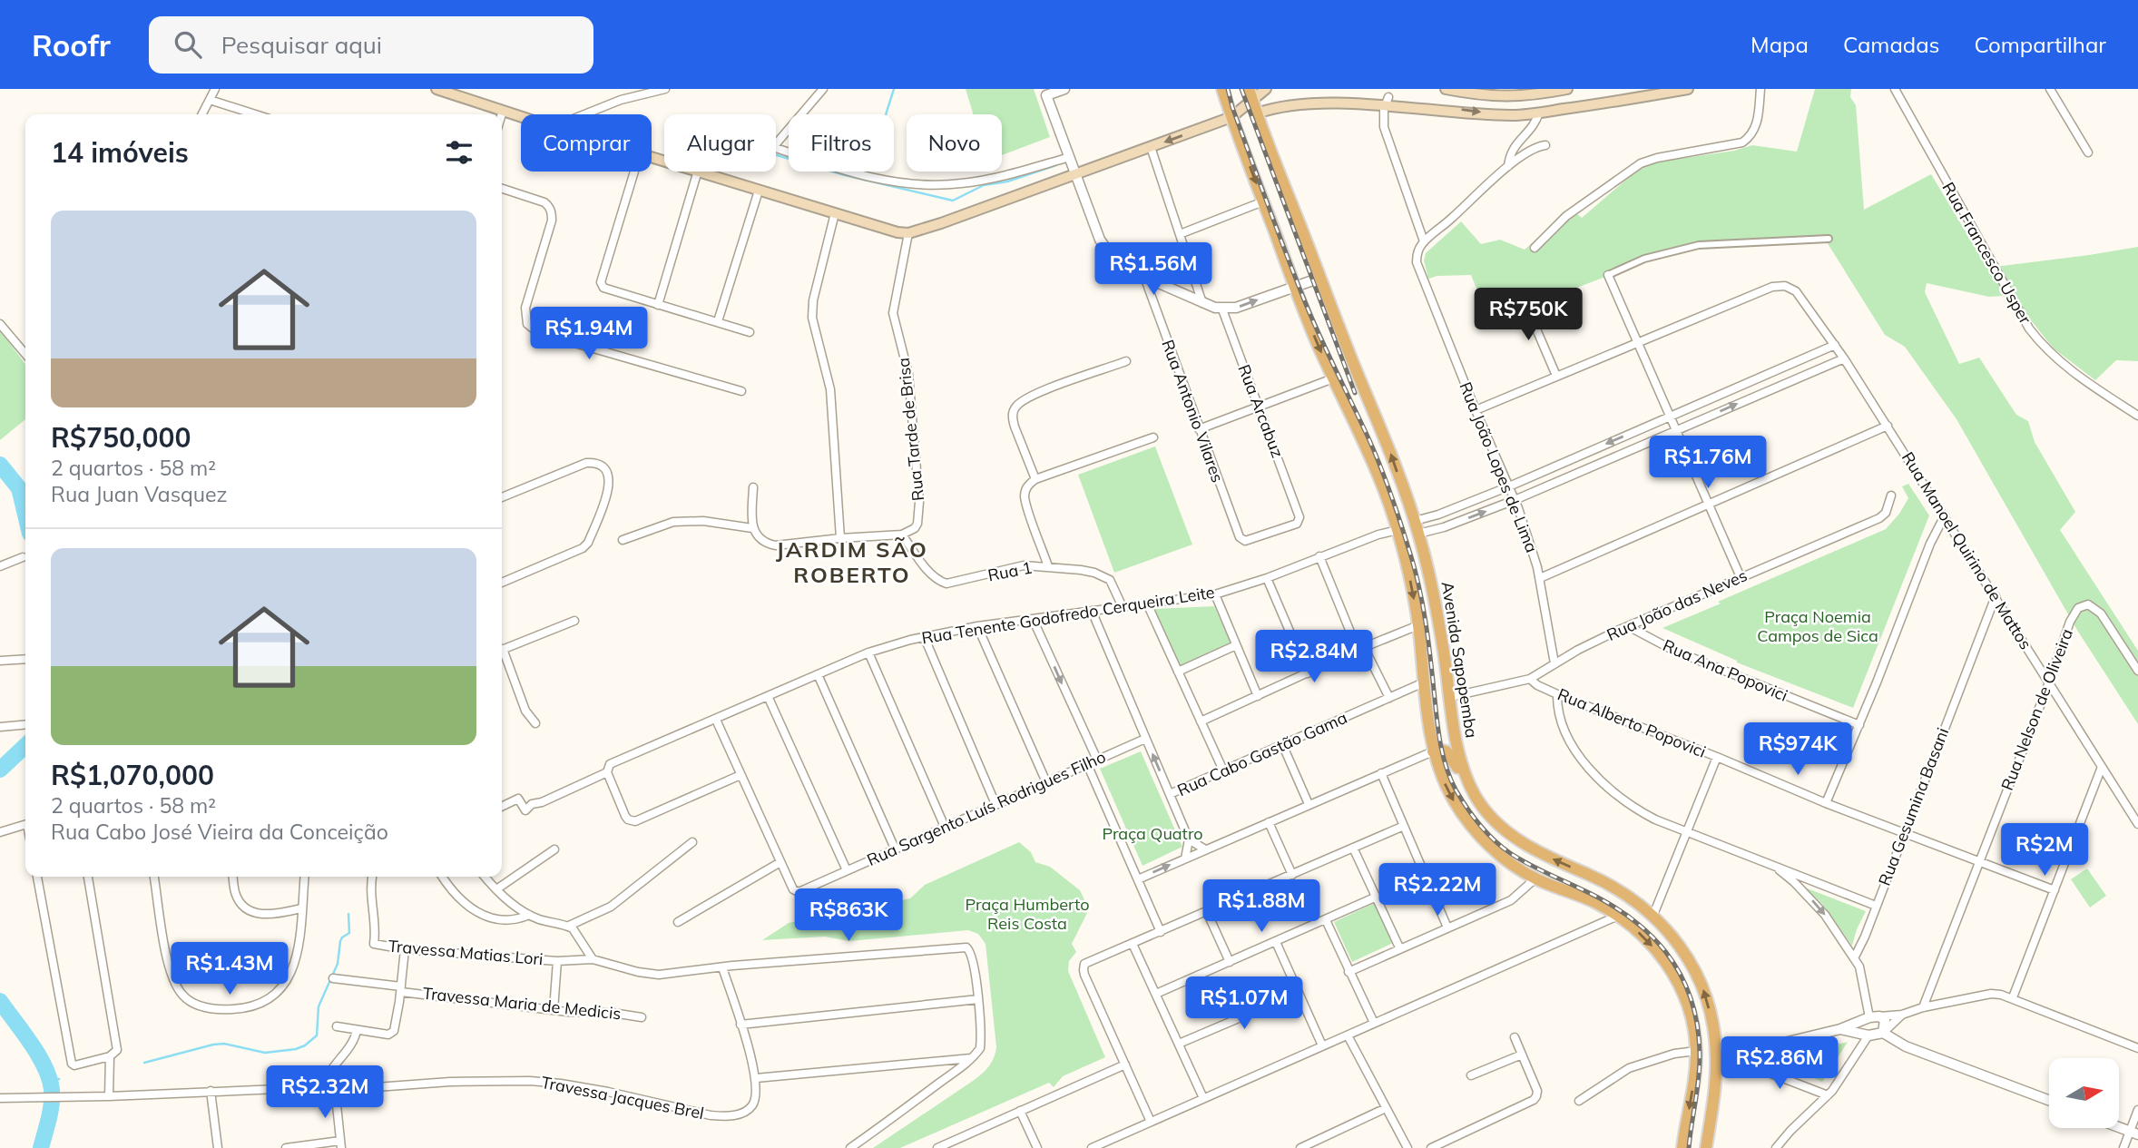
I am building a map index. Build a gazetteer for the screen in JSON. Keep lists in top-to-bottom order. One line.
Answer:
{"streets":{"main road":["Avenida Sapopemba"],"street":["Rua Francesco Usper","Rua Antonio Vilares","Rua Arcabuz","Rua Tarde de Brisa","Rua João Lopes de Lima","Rua Manoel Quirino de Mattos","Rua 1","Rua João das Neves","Rua Tenente Godofredo Cerqueira Leite","Rua Ana Popovici","Rua Nelson de Oliveira","Rua Alberto Popovici","Rua Cabo Gastão Gama","Rua Gesumina Basani","Rua Sargento Luís Rodrigues Filho","Travessa Matias Lori","Travessa Maria de Medicis","Travessa Jacques Brel"]},"crossings":[["Rua Antonio Vilares","Rua Arcabuz"],["Rua Tarde de Brisa","Rua 1"],["Rua João Lopes de Lima","Rua João das Neves"],["Rua Manoel Quirino de Mattos","Rua Nelson de Oliveira"],["Rua Manoel Quirino de Mattos","Rua Gesumina Basani"],["Rua 1","Rua Tenente Godofredo Cerqueira Leite"],["Rua João das Neves","Avenida Sapopemba"],["Rua João das Neves","Rua Ana Popovici"],["Rua João das Neves","Rua Alberto Popovici"],["Rua Nelson de Oliveira","Rua Alberto Popovici"],["Rua Alberto Popovici","Rua Gesumina Basani"]],"districts":["JARDIM SÃO ROBERTO"],"parks":["Praça Noemia Campos de Sica","Praça Quatro","Praça Humberto Reis Costa"],"north":"right","page":{"header":"Roofr","search":"Pesquisar aqui","nav":["Mapa","Camadas","Compartilhar"],"chip":["Comprar","Alugar","Filtros","Novo"],"heading":"14 imóveis","list":[{"name":"R$750,000","note":"2 quartos · 58 m² · Rua Juan Vasquez"},{"name":"R$1,070,000","note":"2 quartos · 58 m² · Rua Cabo José Vieira da Conceição"}],"price":["R$1.56M","R$750K","R$1.94M","R$1.76M","R$2.84M","R$974K","R$2M","R$2.22M","R$1.88M","R$863K","R$1.43M","R$1.07M","R$2.86M","R$2.32M"]}}
